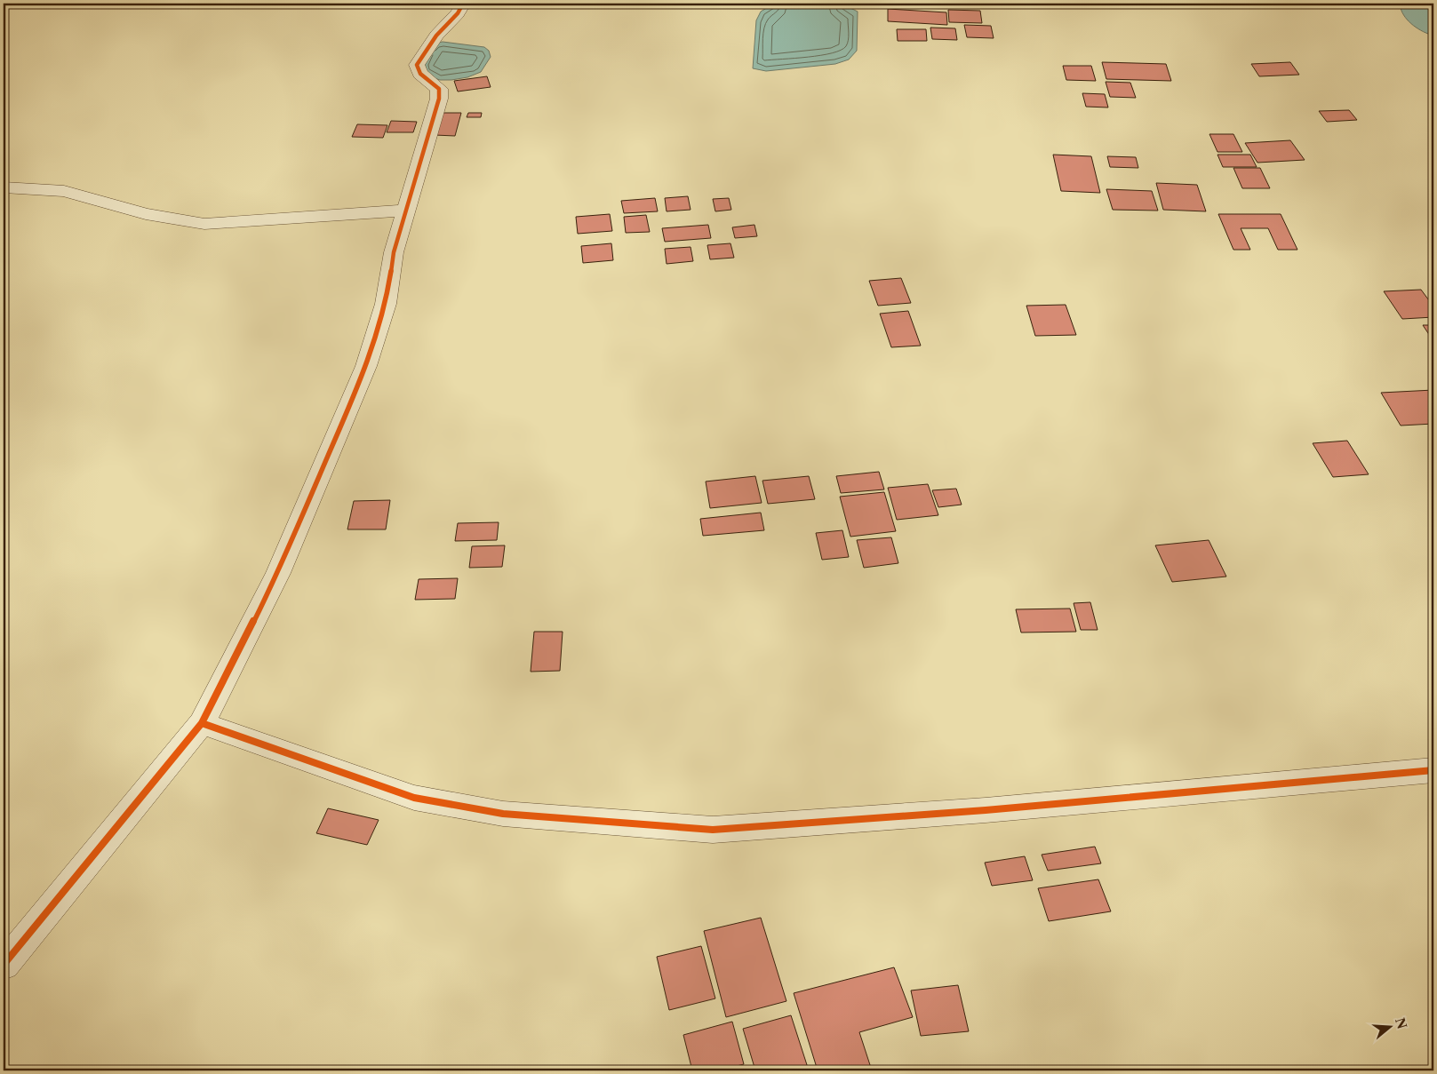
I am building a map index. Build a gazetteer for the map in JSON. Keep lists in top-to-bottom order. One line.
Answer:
{"north":"right"}
